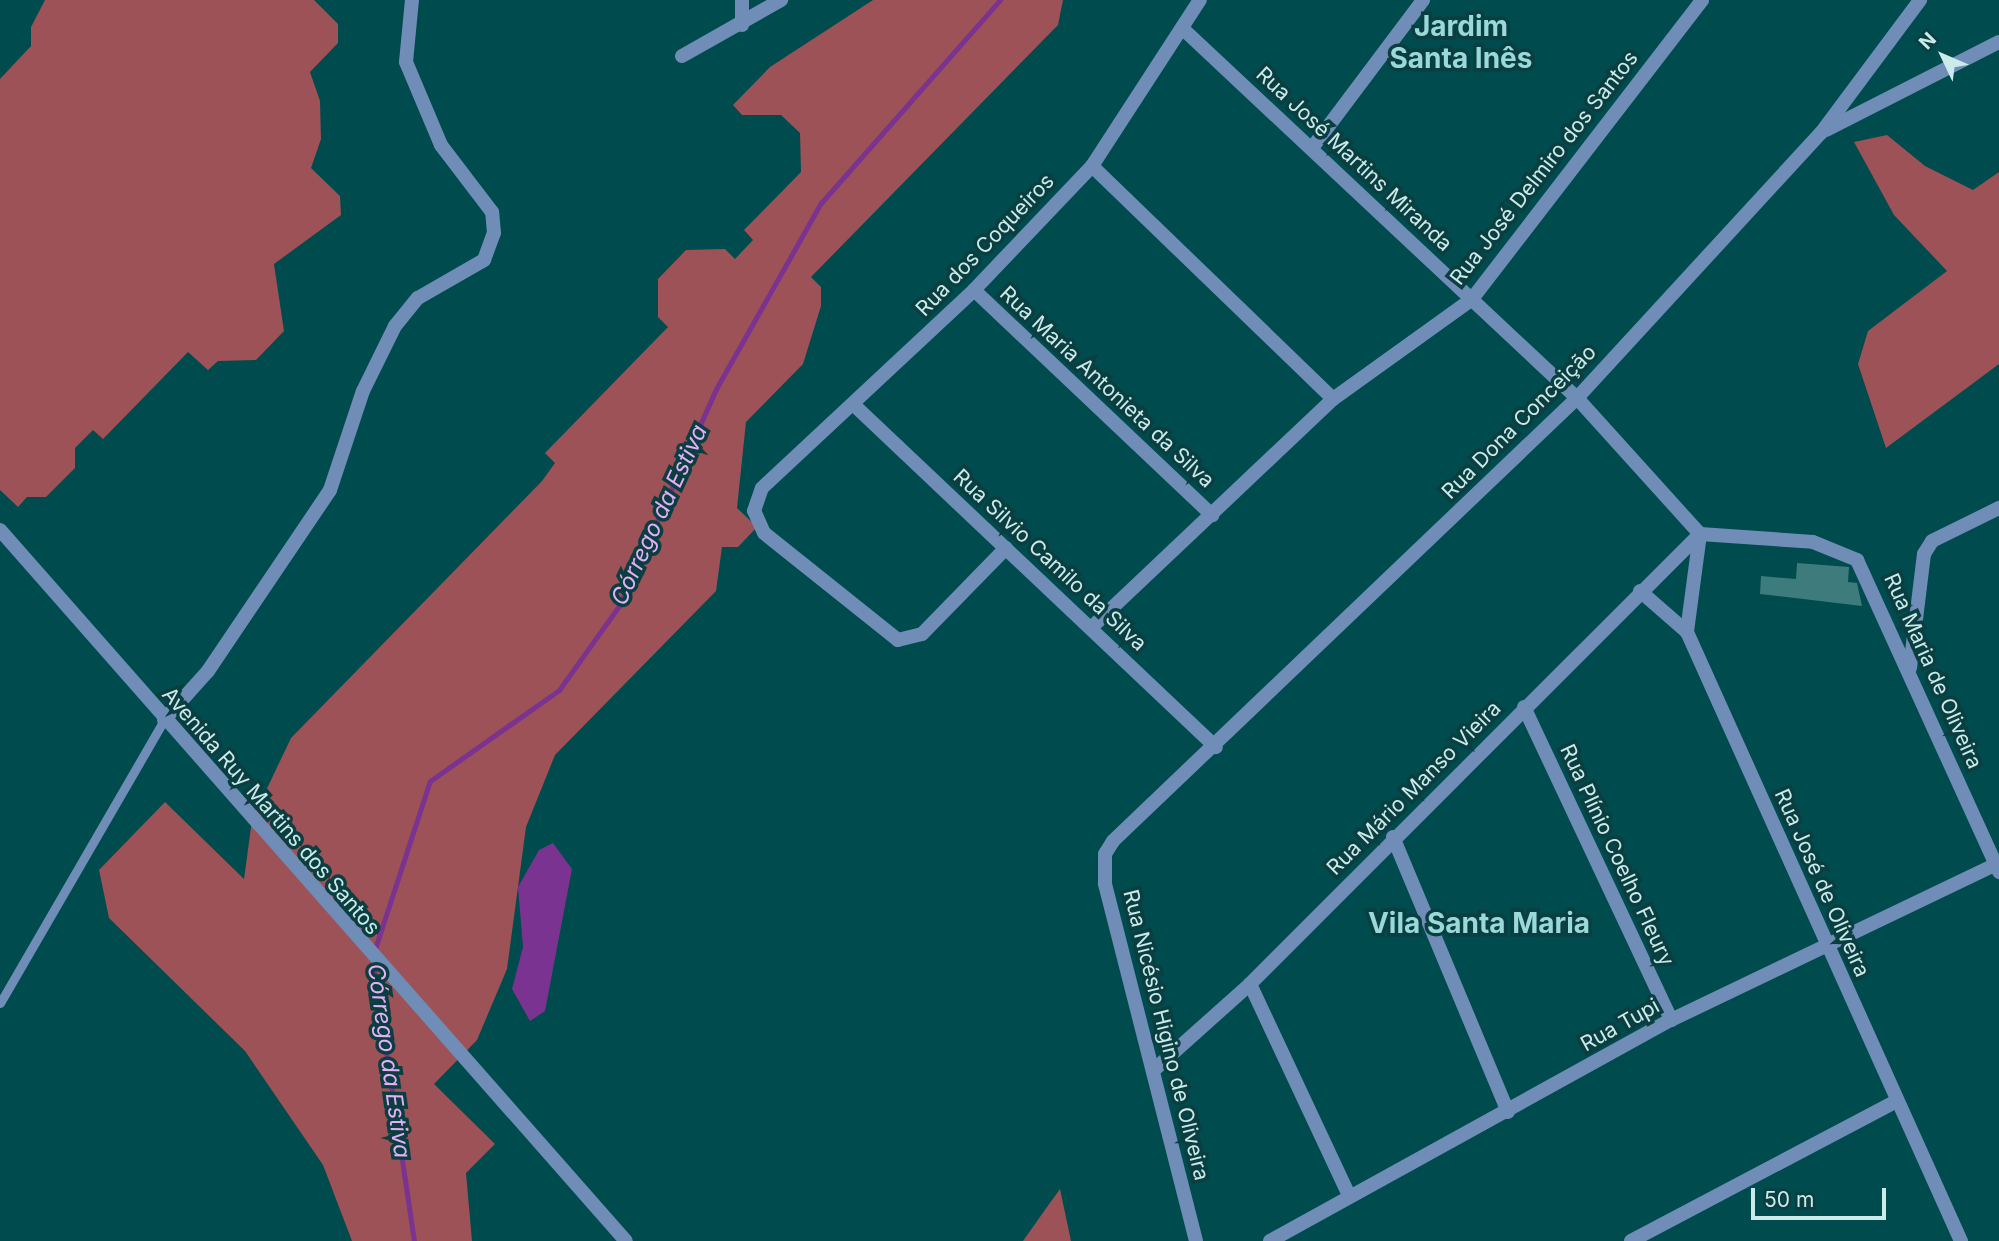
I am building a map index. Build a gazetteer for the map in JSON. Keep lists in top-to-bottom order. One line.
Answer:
{"streets":{"street":["Rua José Martins Miranda","Rua José Delmiro dos Santos","Rua dos Coqueiros","Rua Maria Antonieta da Silva","Rua Dona Conceição","Rua Silvio Camilo da Silva","Rua Maria de Oliveira","Rua Mário Manso Vieira","Avenida Ruy Martins dos Santos","Rua Plínio Coelho Fleury","Rua José de Oliveira","Rua Tupi","Rua Nicésio Higino de Oliveira"]},"crossings":[["Rua José Martins Miranda","Rua José Delmiro dos Santos"],["Rua José Martins Miranda","Rua dos Coqueiros"],["Rua José Martins Miranda","Rua Dona Conceição"],["Rua José Martins Miranda","Rua Maria de Oliveira"],["Rua José Martins Miranda","Rua Mário Manso Vieira"],["Rua José Delmiro dos Santos","Rua Maria Antonieta da Silva"],["Rua José Delmiro dos Santos","Rua Silvio Camilo da Silva"],["Rua dos Coqueiros","Rua Maria Antonieta da Silva"],["Rua dos Coqueiros","Rua Silvio Camilo da Silva"],["Rua Dona Conceição","Rua Silvio Camilo da Silva"],["Rua Dona Conceição","Rua Nicésio Higino de Oliveira"],["Rua Maria de Oliveira","Rua Mário Manso Vieira"],["Rua Maria de Oliveira","Rua Tupi"],["Rua Mário Manso Vieira","Rua Plínio Coelho Fleury"],["Rua Mário Manso Vieira","Rua Nicésio Higino de Oliveira"],["Rua Plínio Coelho Fleury","Rua Tupi"],["Rua José de Oliveira","Rua Tupi"]],"districts":["Jardim Santa Inês","Vila Santa Maria"],"water":["Córrego da Estiva"],"scale_bar":"50 m","north":"top left"}
